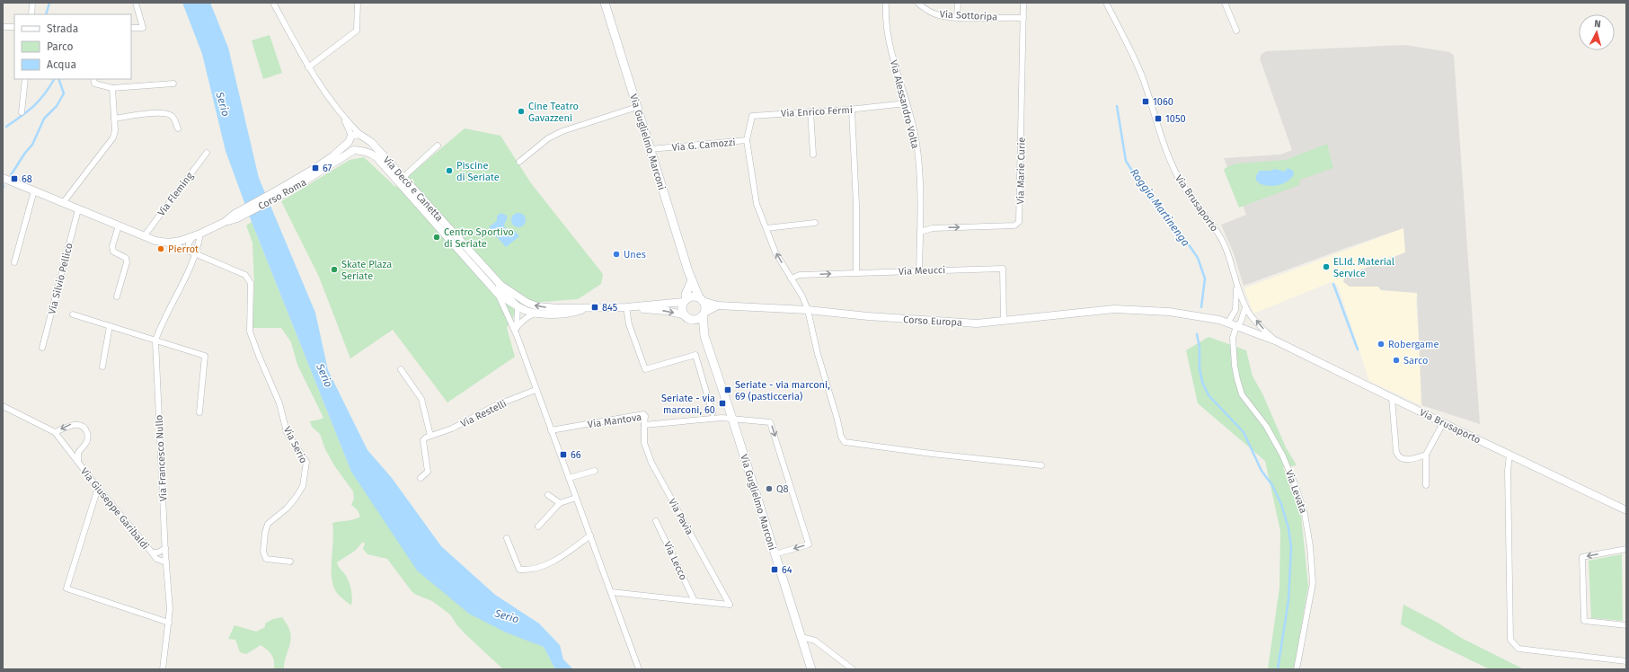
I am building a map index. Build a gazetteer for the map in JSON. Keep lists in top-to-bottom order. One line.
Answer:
{"streets":{"main road":["Via Guglielmo Marconi","Corso Europa"],"street":["Via Sottoripa","Via Alessandro Volta","Via Enrico Fermi","Via G. Camozzi","Via Marie Curie","Via Decò e Canetta","Via Fleming","Corso Roma","Via Brusaporto","Via Meucci","Via Silvio Pellico","Via Restelli","Via Mantova","Via Serio","Via Francesco Nullo","Via Levata","Via Giuseppe Garibaldi","Via Pavia","Via Lecco"]},"crossings":[["Via Sottoripa","Via Marie Curie"],["Via Alessandro Volta","Via Enrico Fermi"],["Via Alessandro Volta","Via Marie Curie"],["Via Alessandro Volta","Via Meucci"],["Via Enrico Fermi","Via G. Camozzi"],["Via Guglielmo Marconi","Via G. Camozzi"],["Via Guglielmo Marconi","Corso Europa"],["Via Guglielmo Marconi","Via Mantova"],["Via G. Camozzi","Via Meucci"],["Via G. Camozzi","Corso Europa"],["Via Decò e Canetta","Corso Roma"],["Via Decò e Canetta","Corso Europa"],["Via Decò e Canetta","Via Restelli"],["Via Decò e Canetta","Via Mantova"],["Via Fleming","Corso Roma"],["Corso Roma","Via Silvio Pellico"],["Corso Roma","Via Francesco Nullo"],["Via Brusaporto","Corso Europa"],["Via Brusaporto","Via Levata"],["Via Meucci","Corso Europa"],["Via Mantova","Via Pavia"],["Via Serio","Via Francesco Nullo"],["Via Francesco Nullo","Via Giuseppe Garibaldi"],["Via Pavia","Via Lecco"]],"water":["Serio","Roggia Martinenga"],"places":{"transit":["1060","1050","67","68","845","Seriate - via marconi, 69 (pasticceria)","Seriate - via marconi, 60","66","64"],"other":["Cine Teatro Gavazzeni","Piscine di Seriate","Centro Sportivo di Seriate","Pierrot","Unes","El.Id. Material Service","Skate Plaza Seriate","Robergame","Sarco","Q8"]},"legend":["Strada","Parco","Acqua"],"north":"top"}
